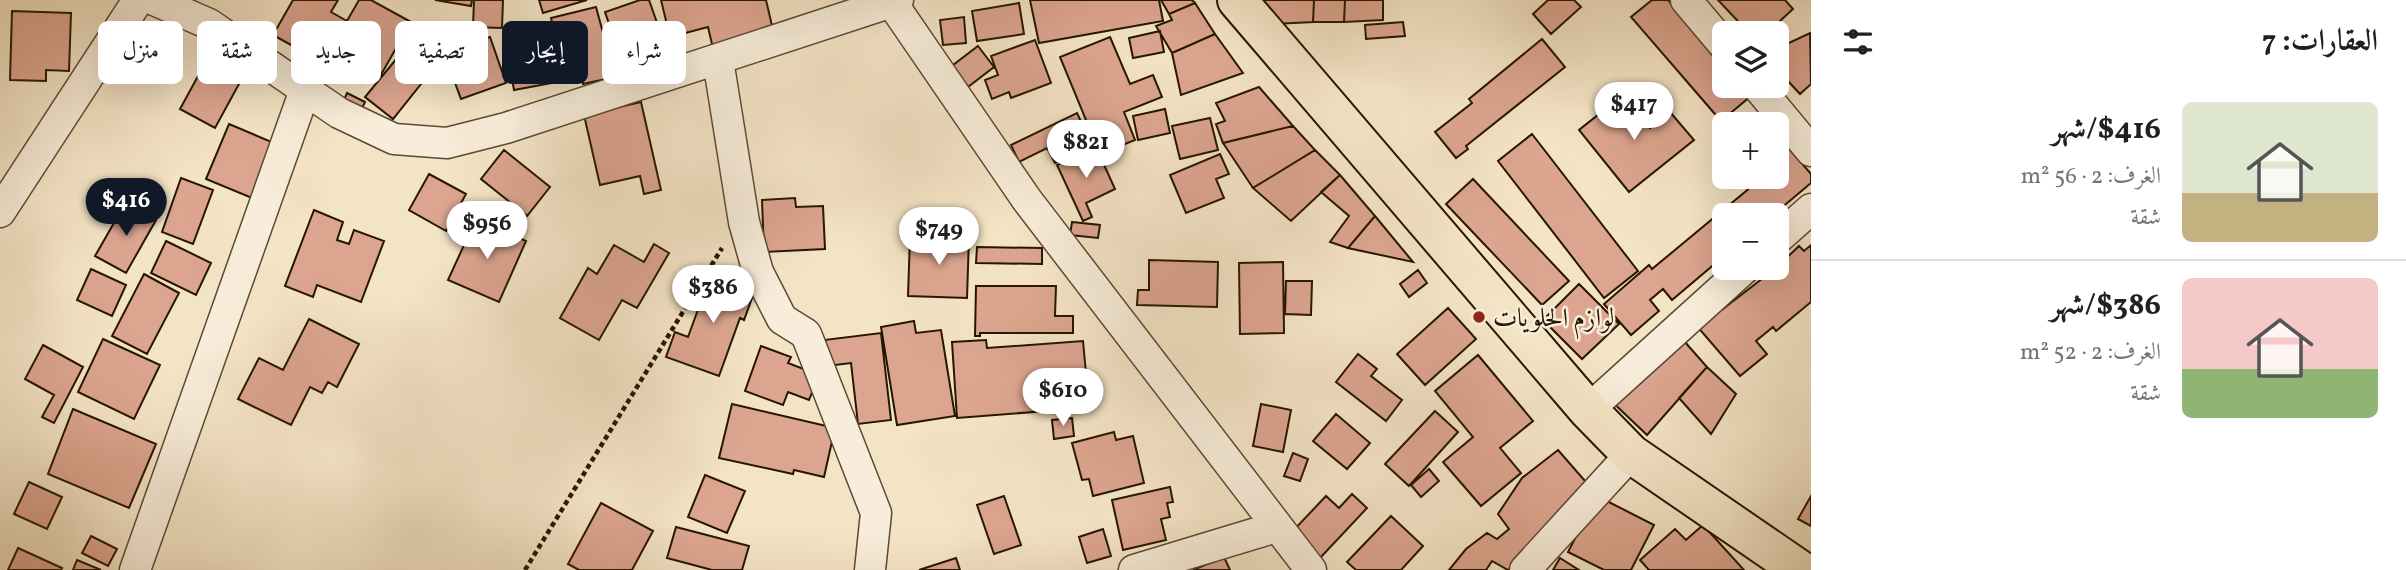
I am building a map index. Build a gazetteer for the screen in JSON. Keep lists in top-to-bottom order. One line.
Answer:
{"places":["لوازم الحلويات"],"page":{"heading":"العقارات: 7","map_buttons":["+","−"],"chip":["شراء","إيجار","تصفية","جديد","شقة","منزل"],"price":["$417","$821","$416","$956","$749","$386","$610"],"list":[{"name":"$416/شهر","note":"الغرف: 2 · 56 m² · شقة"},{"name":"$386/شهر","note":"الغرف: 2 · 52 m² · شقة"}]}}
